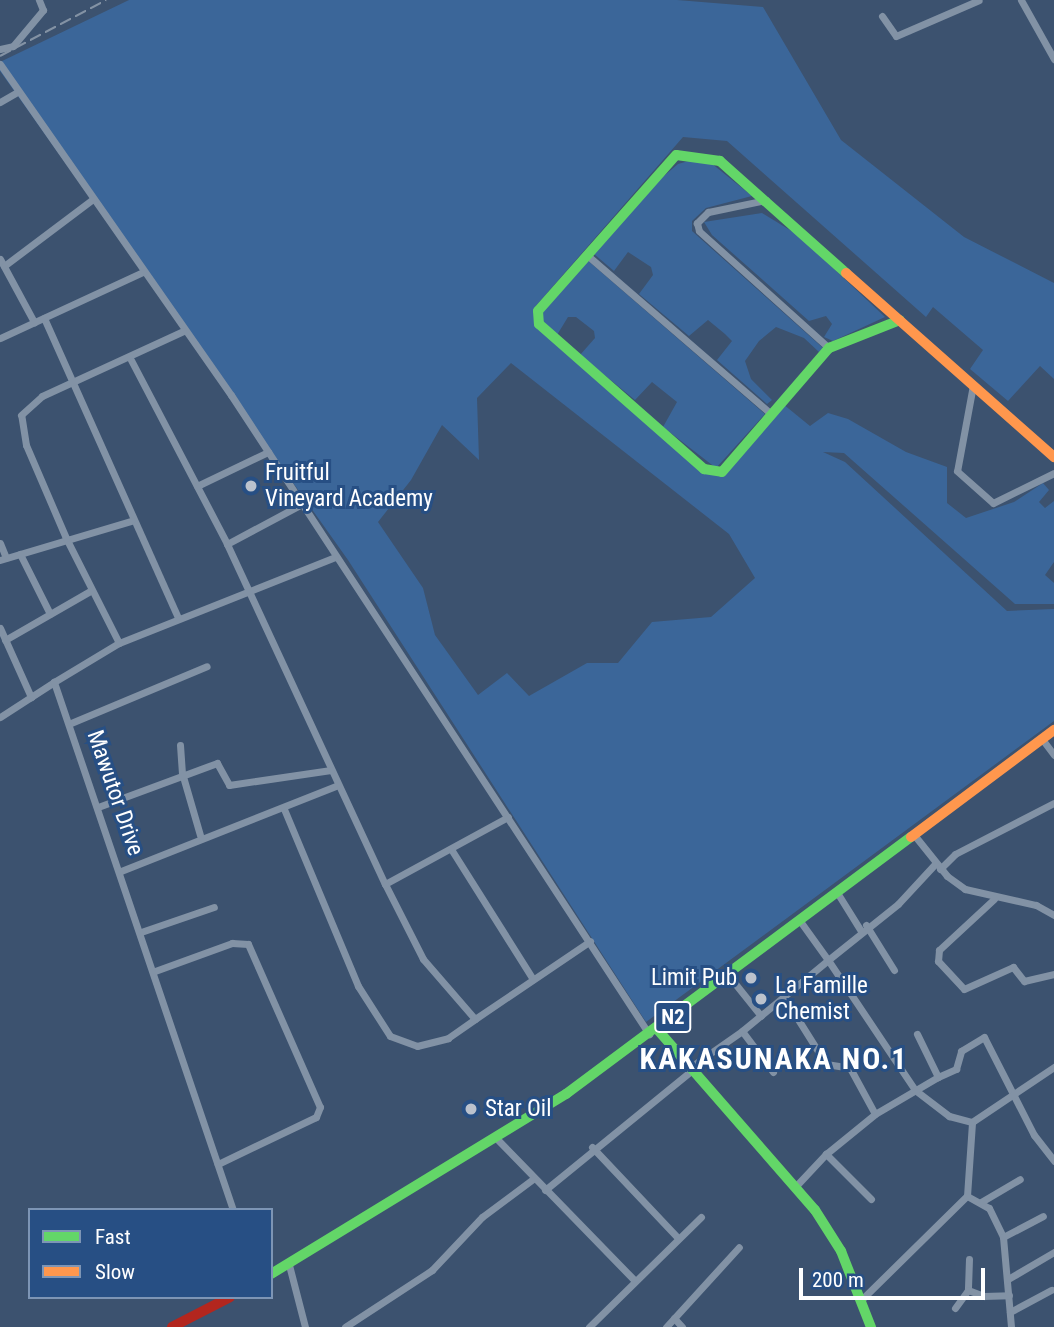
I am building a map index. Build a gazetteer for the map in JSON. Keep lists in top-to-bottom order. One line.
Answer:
{"streets":{"main road":["N2"],"street":["Mawutor Drive"]},"districts":["KAKASUNAKA NO.1"],"places":["Fruitful Vineyard Academy","Limit Pub","La Famille Chemist","Star Oil"],"legend":["Fast","Slow"],"scale_bar":"200 m"}
